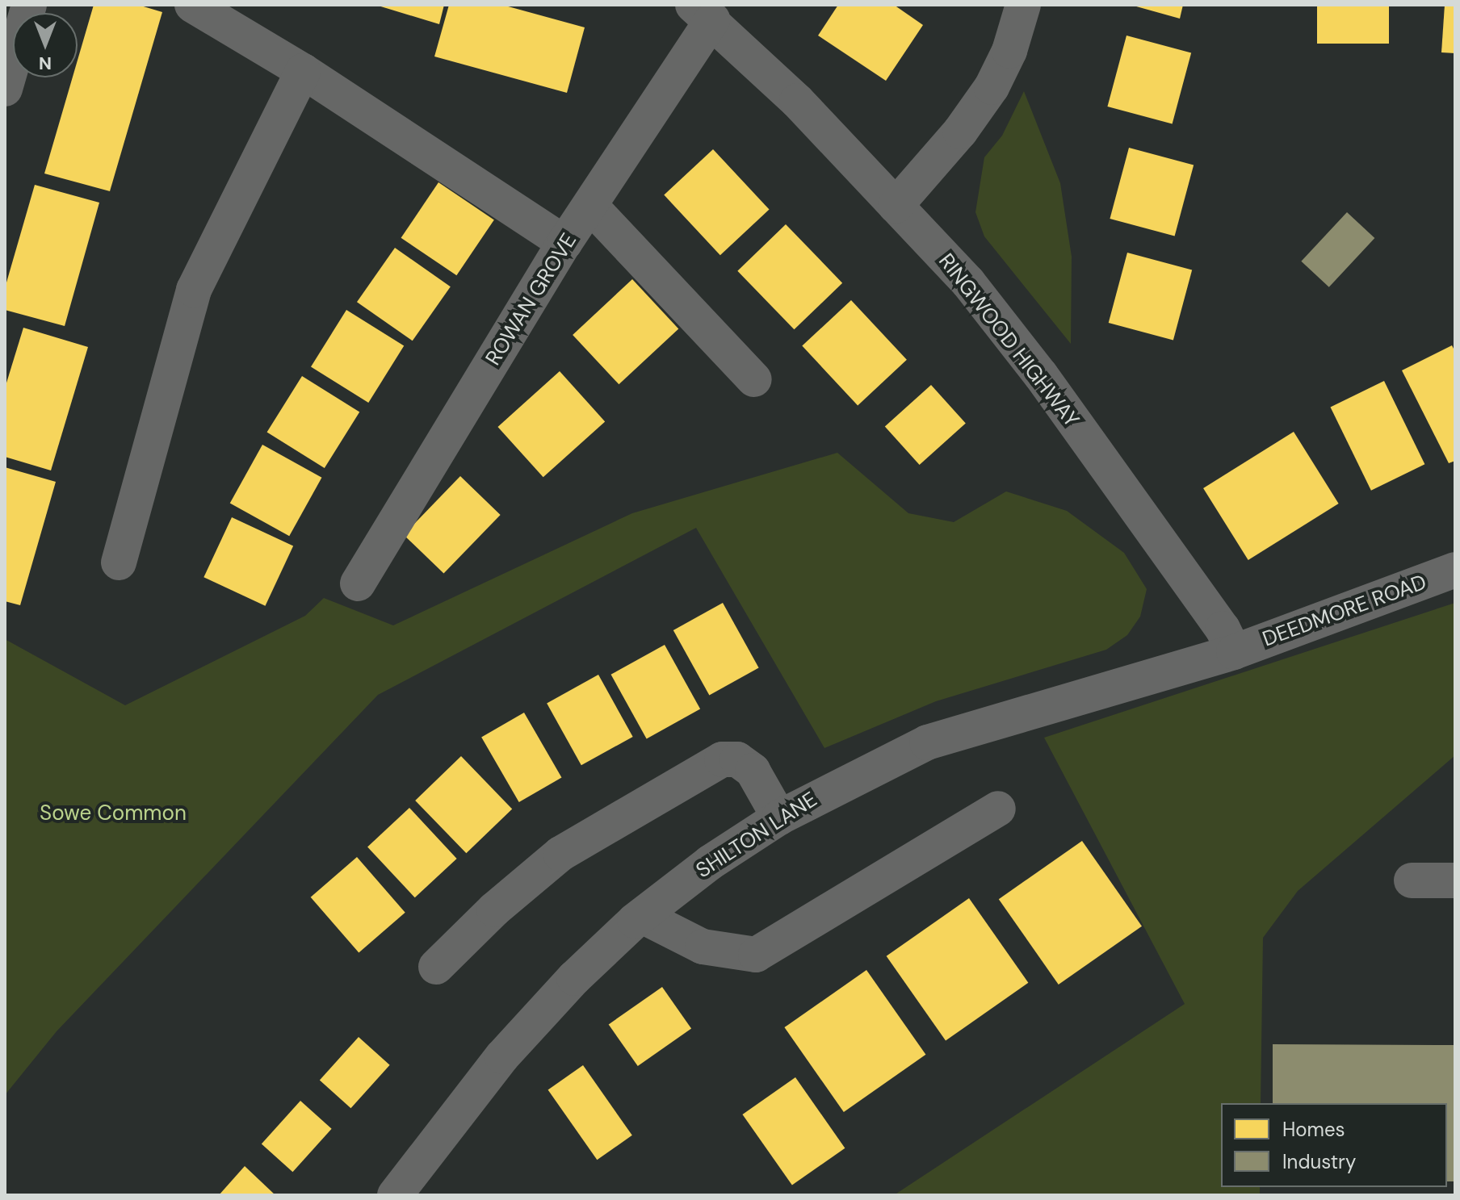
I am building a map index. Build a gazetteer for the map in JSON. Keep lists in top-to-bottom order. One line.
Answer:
{"streets":{"street":["ROWAN GROVE","RINGWOOD HIGHWAY","DEEDMORE ROAD","SHILTON LANE"]},"crossings":[["ROWAN GROVE","RINGWOOD HIGHWAY"],["RINGWOOD HIGHWAY","DEEDMORE ROAD"],["RINGWOOD HIGHWAY","SHILTON LANE"],["DEEDMORE ROAD","SHILTON LANE"]],"parks":["Sowe Common"],"legend":["Homes","Industry"],"north":"bottom"}
